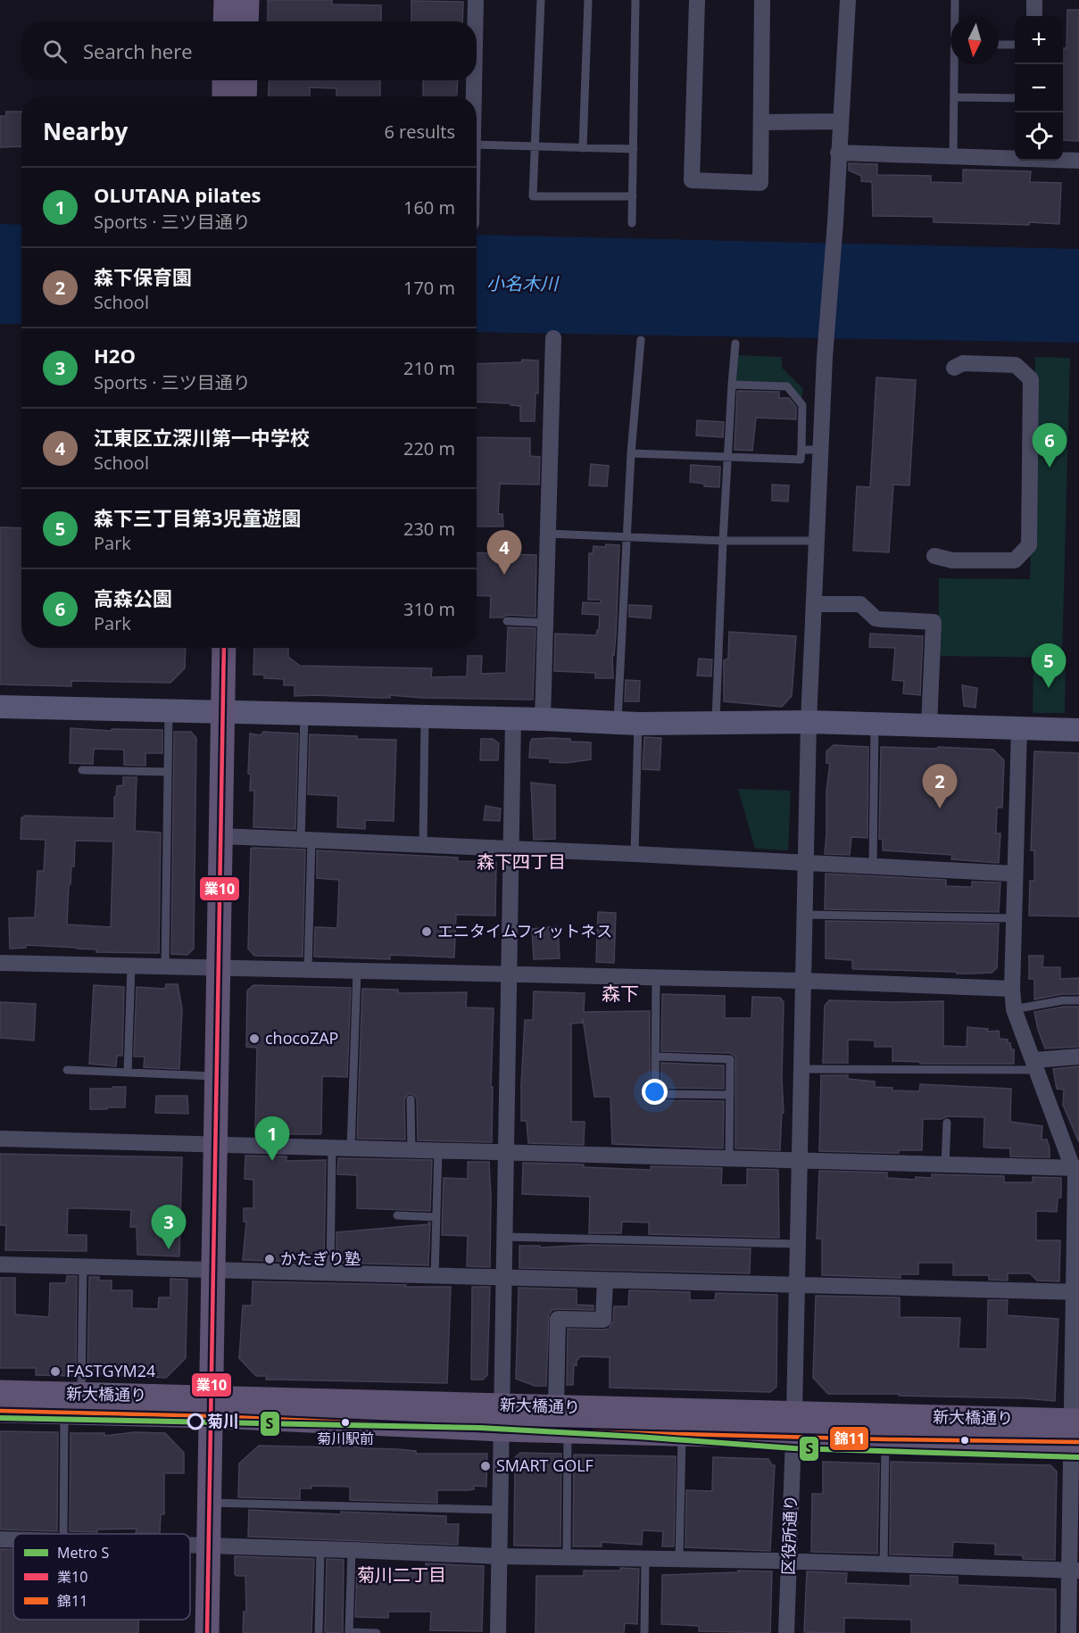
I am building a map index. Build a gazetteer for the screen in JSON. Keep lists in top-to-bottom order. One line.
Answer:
{"streets":{"main road":["新大橋通り"],"street":["区役所通り"]},"crossings":[["新大橋通り","区役所通り"]],"districts":["森下四丁目","森下","菊川二丁目"],"water":["小名木川"],"places":["エニタイムフィットネス","chocoZAP","かたぎり塾","FASTGYM24","菊川","菊川駅前","SMART GOLF"],"lines":["transit line 業10","transit line 錦11","metro line S"],"legend":["Metro S","業10","錦11"],"north":"bottom","page":{"map_buttons":["+","−"],"search":"Search here","heading":["Nearby","6 results"],"list":[{"mark":"1","name":"OLUTANA pilates","note":"Sports · 三ツ目通り","value":"160 m"},{"mark":"2","name":"森下保育園","note":"School","value":"170 m"},{"mark":"3","name":"H2O","note":"Sports · 三ツ目通り","value":"210 m"},{"mark":"4","name":"江東区立深川第一中学校","note":"School","value":"220 m"},{"mark":"5","name":"森下三丁目第3児童遊園","note":"Park","value":"230 m"},{"mark":"6","name":"高森公園","note":"Park","value":"310 m"}],"pins":["6","4","5","2","1","3"]}}
